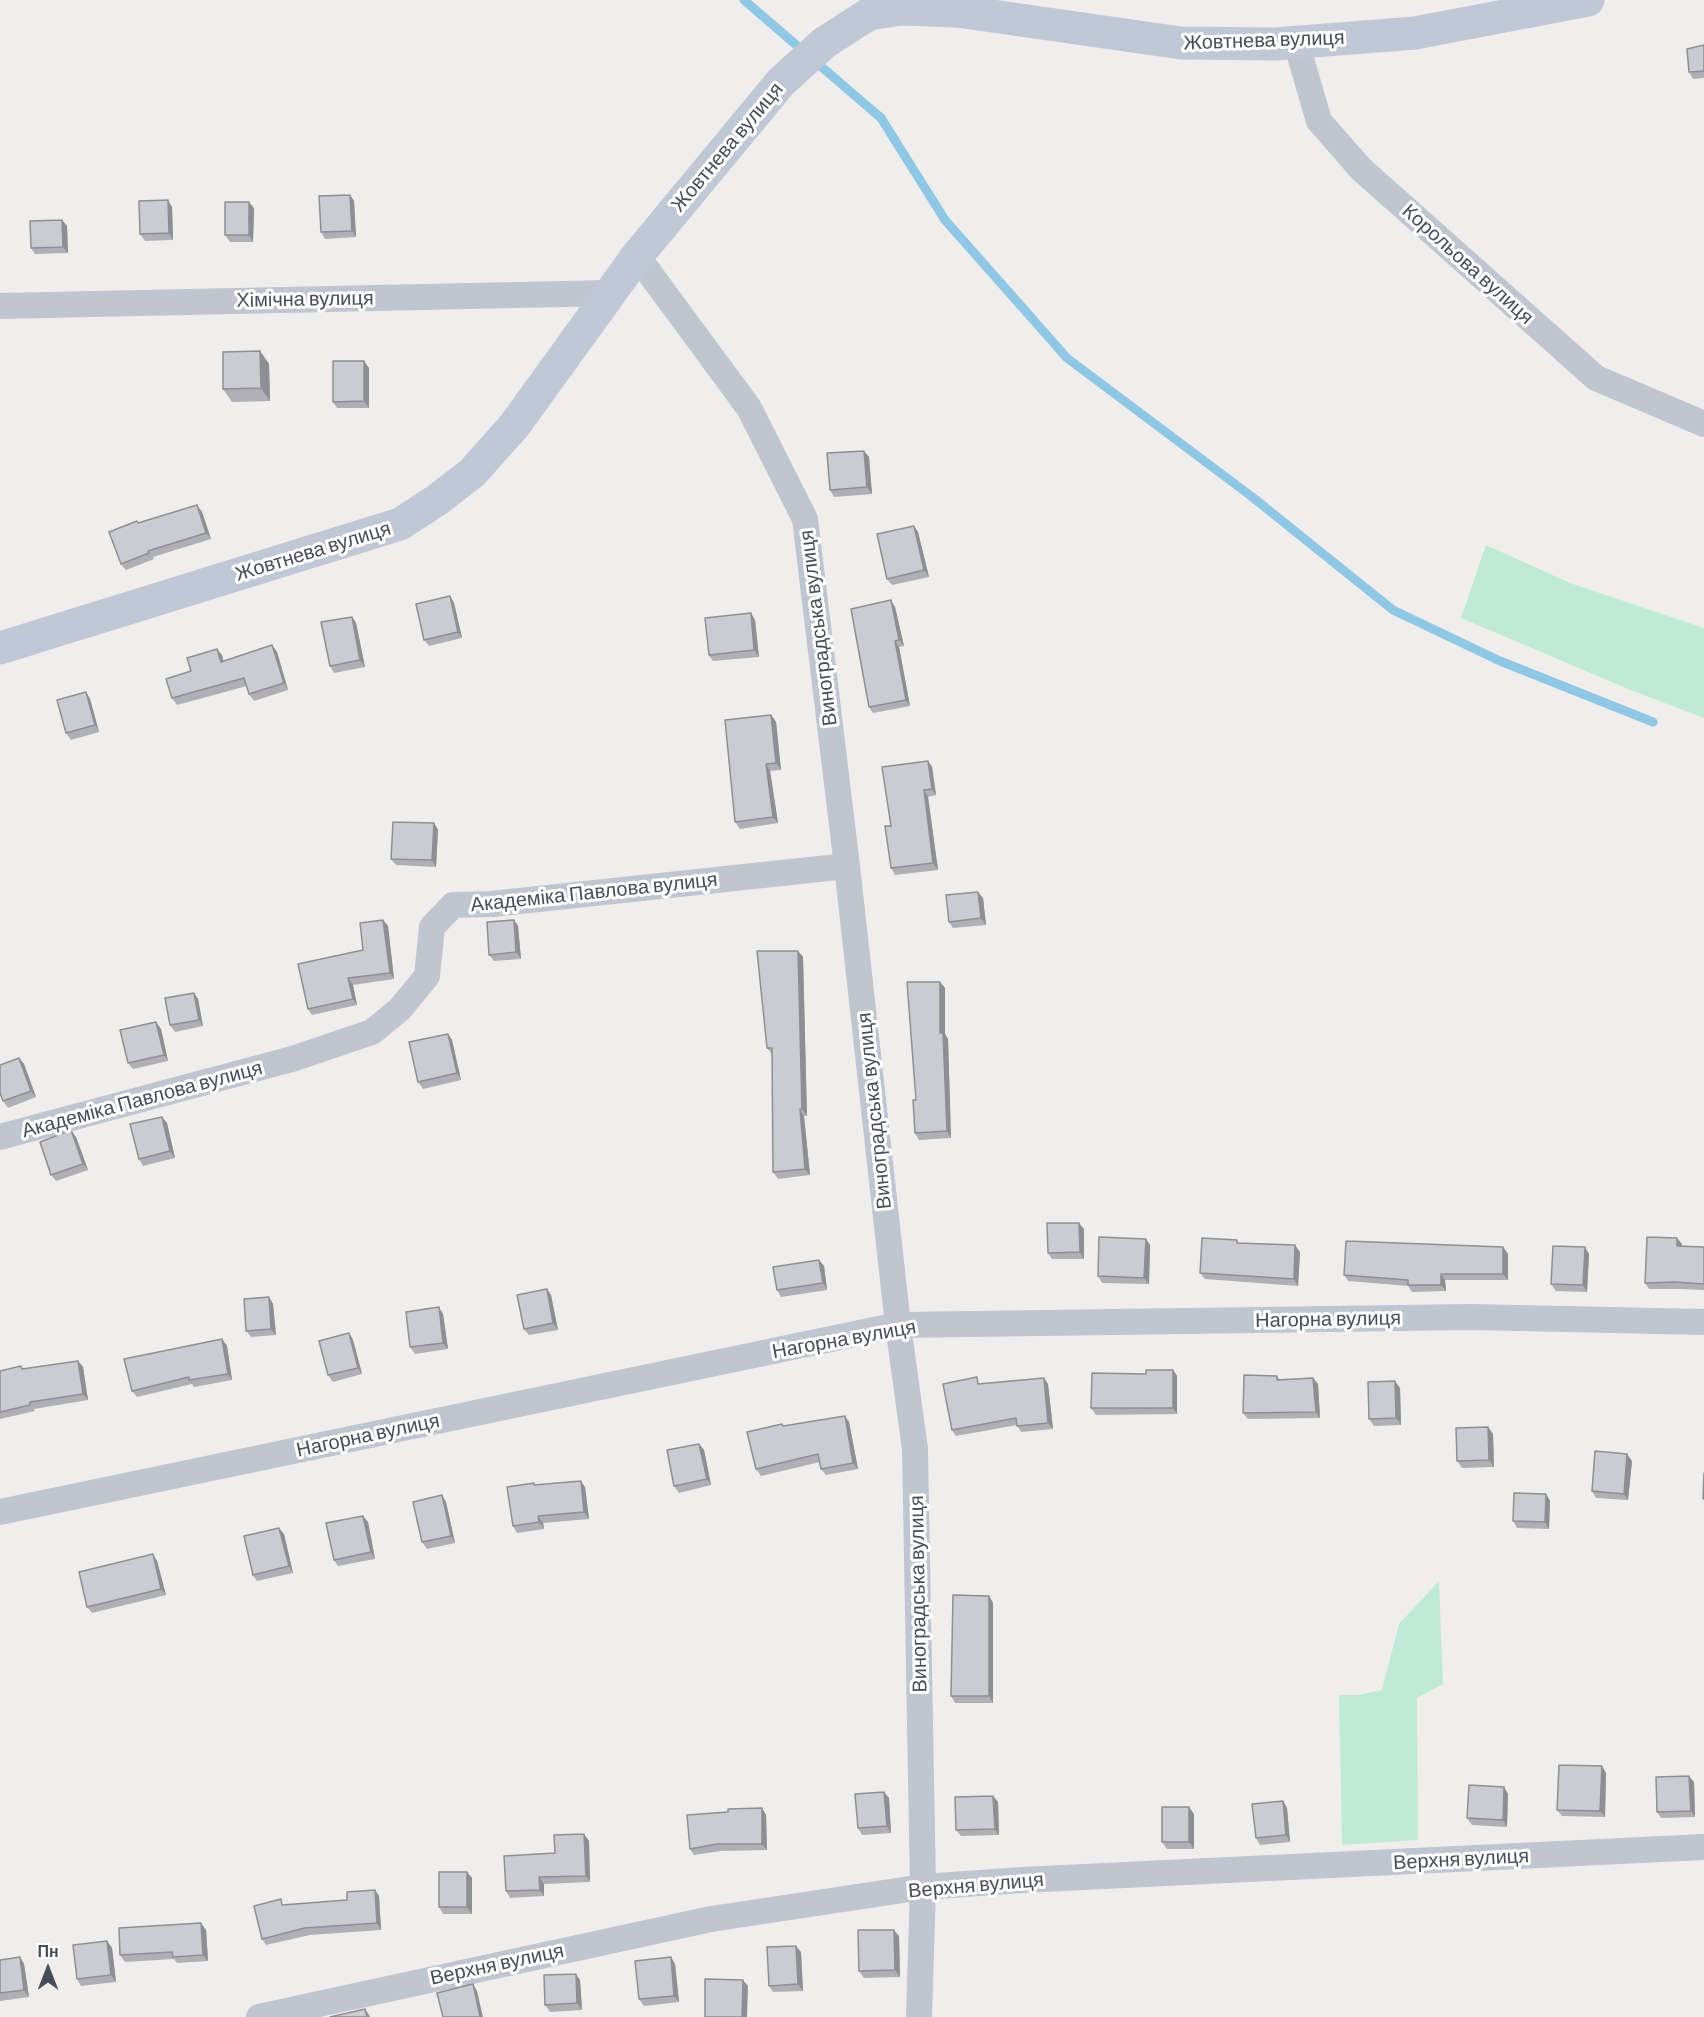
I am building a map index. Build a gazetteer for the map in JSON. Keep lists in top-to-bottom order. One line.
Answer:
{"streets":{"main road":["Жовтнева вулиця"],"street":["Корольова вулиця","Хімічна вулиця","Виноградська вулиця","Академіка Павлова вулиця","Нагорна вулиця","Верхня вулиця"]},"crossings":[["Жовтнева вулиця","Корольова вулиця"],["Жовтнева вулиця","Хімічна вулиця"],["Жовтнева вулиця","Виноградська вулиця"],["Виноградська вулиця","Академіка Павлова вулиця"],["Виноградська вулиця","Нагорна вулиця"],["Виноградська вулиця","Верхня вулиця"]],"north":"top"}
